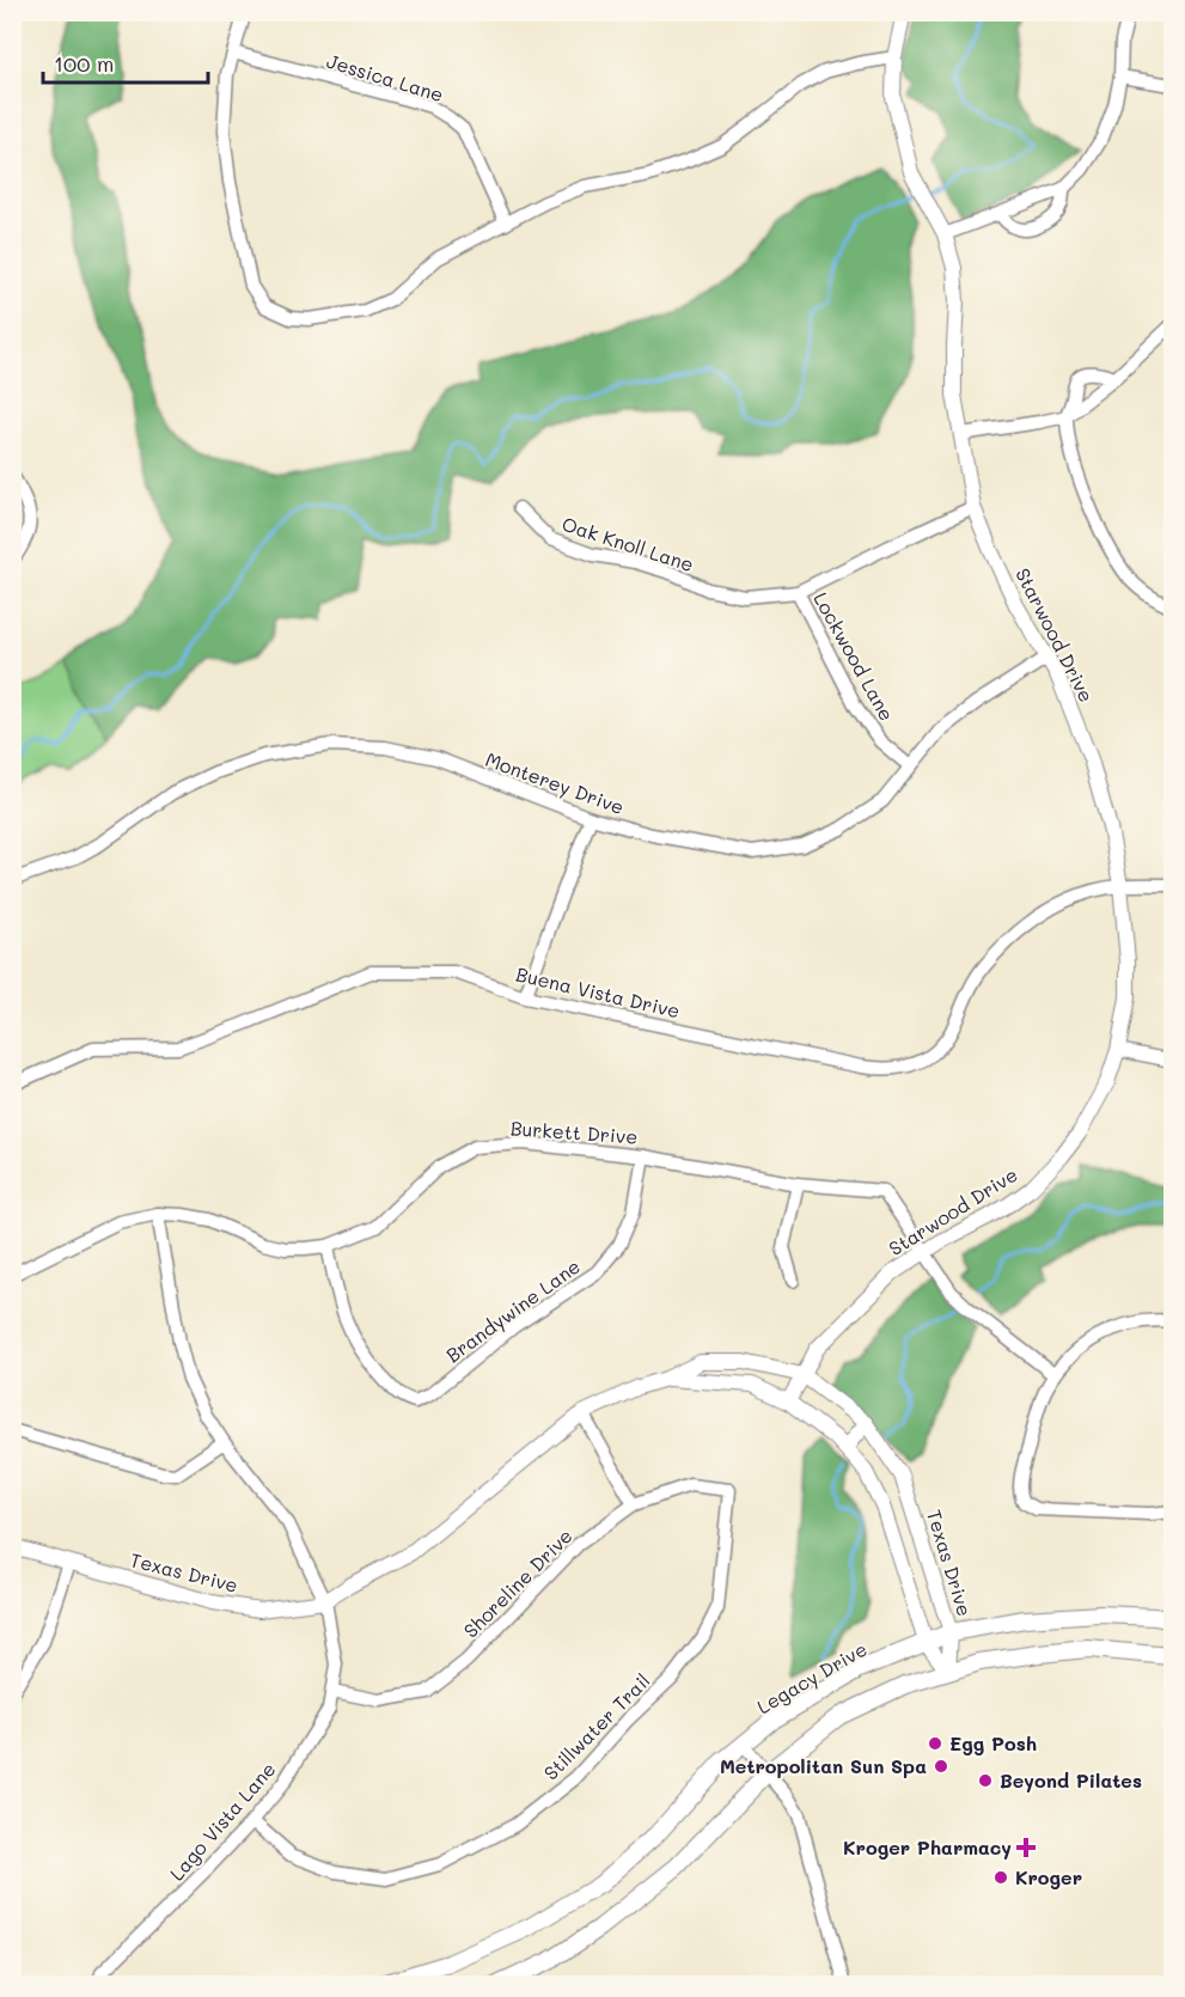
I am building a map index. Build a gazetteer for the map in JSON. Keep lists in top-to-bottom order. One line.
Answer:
{"streets":{"main road":["Legacy Drive"],"street":["Jessica Lane","Oak Knoll Lane","Starwood Drive","Lockwood Lane","Monterey Drive","Buena Vista Drive","Burkett Drive","Brandywine Lane","Texas Drive","Shoreline Drive","Stillwater Trail","Lago Vista Lane"]},"crossings":[["Oak Knoll Lane","Starwood Drive"],["Oak Knoll Lane","Lockwood Lane"],["Starwood Drive","Monterey Drive"],["Starwood Drive","Buena Vista Drive"],["Starwood Drive","Burkett Drive"],["Starwood Drive","Texas Drive"],["Lockwood Lane","Monterey Drive"],["Burkett Drive","Brandywine Lane"],["Burkett Drive","Lago Vista Lane"],["Texas Drive","Legacy Drive"],["Texas Drive","Lago Vista Lane"],["Shoreline Drive","Stillwater Trail"],["Shoreline Drive","Lago Vista Lane"],["Stillwater Trail","Lago Vista Lane"]],"places":{"other":["Egg Posh","Metropolitan Sun Spa","Beyond Pilates","Kroger"],"health":["Kroger Pharmacy"]},"scale_bar":"100 m"}
